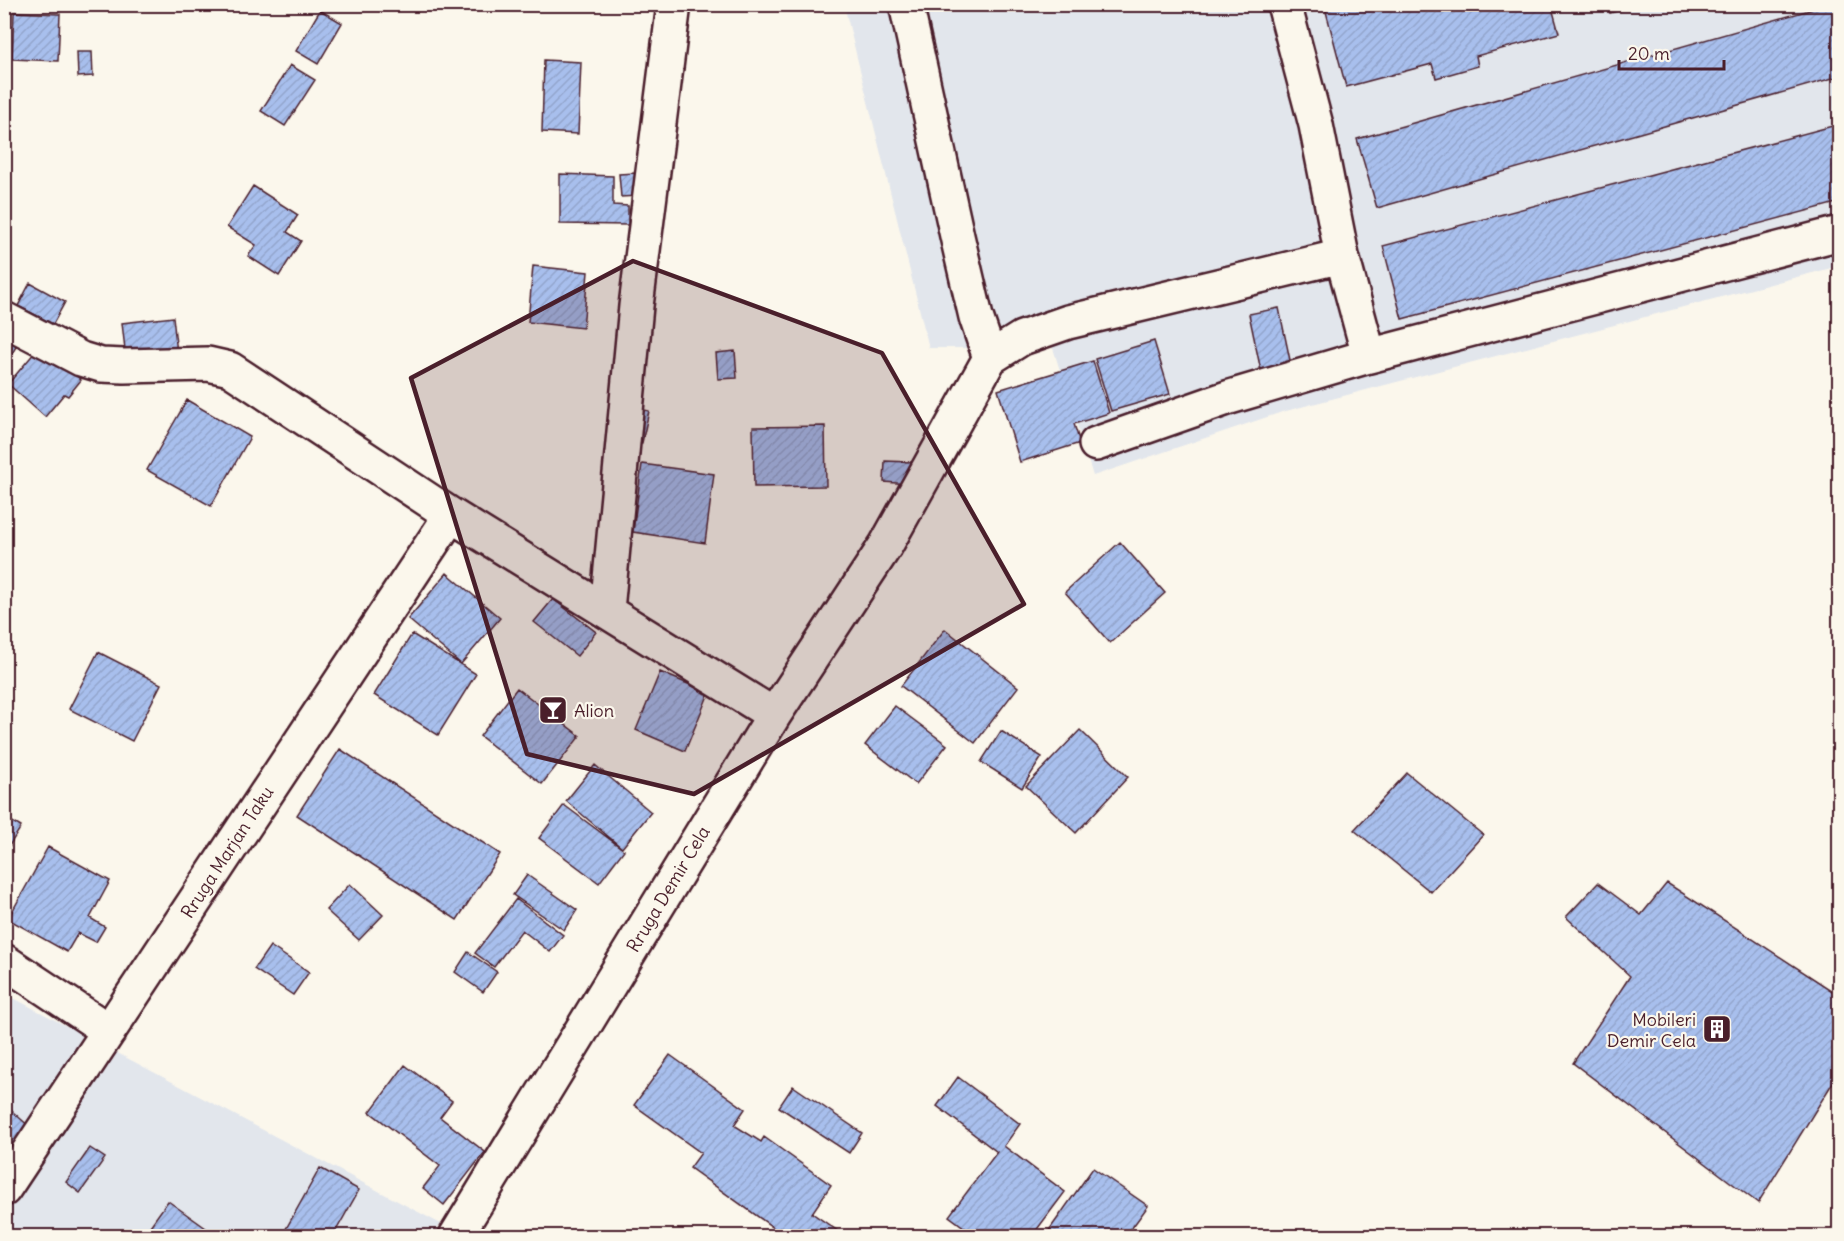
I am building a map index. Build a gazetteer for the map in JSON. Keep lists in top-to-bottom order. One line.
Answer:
{"streets":{"street":["Rruga Marjan Taku","Rruga Demir Cela"]},"places":{"bar":["Alion"],"building":["Mobileri Demir Cela"]},"scale_bar":"20 m"}
